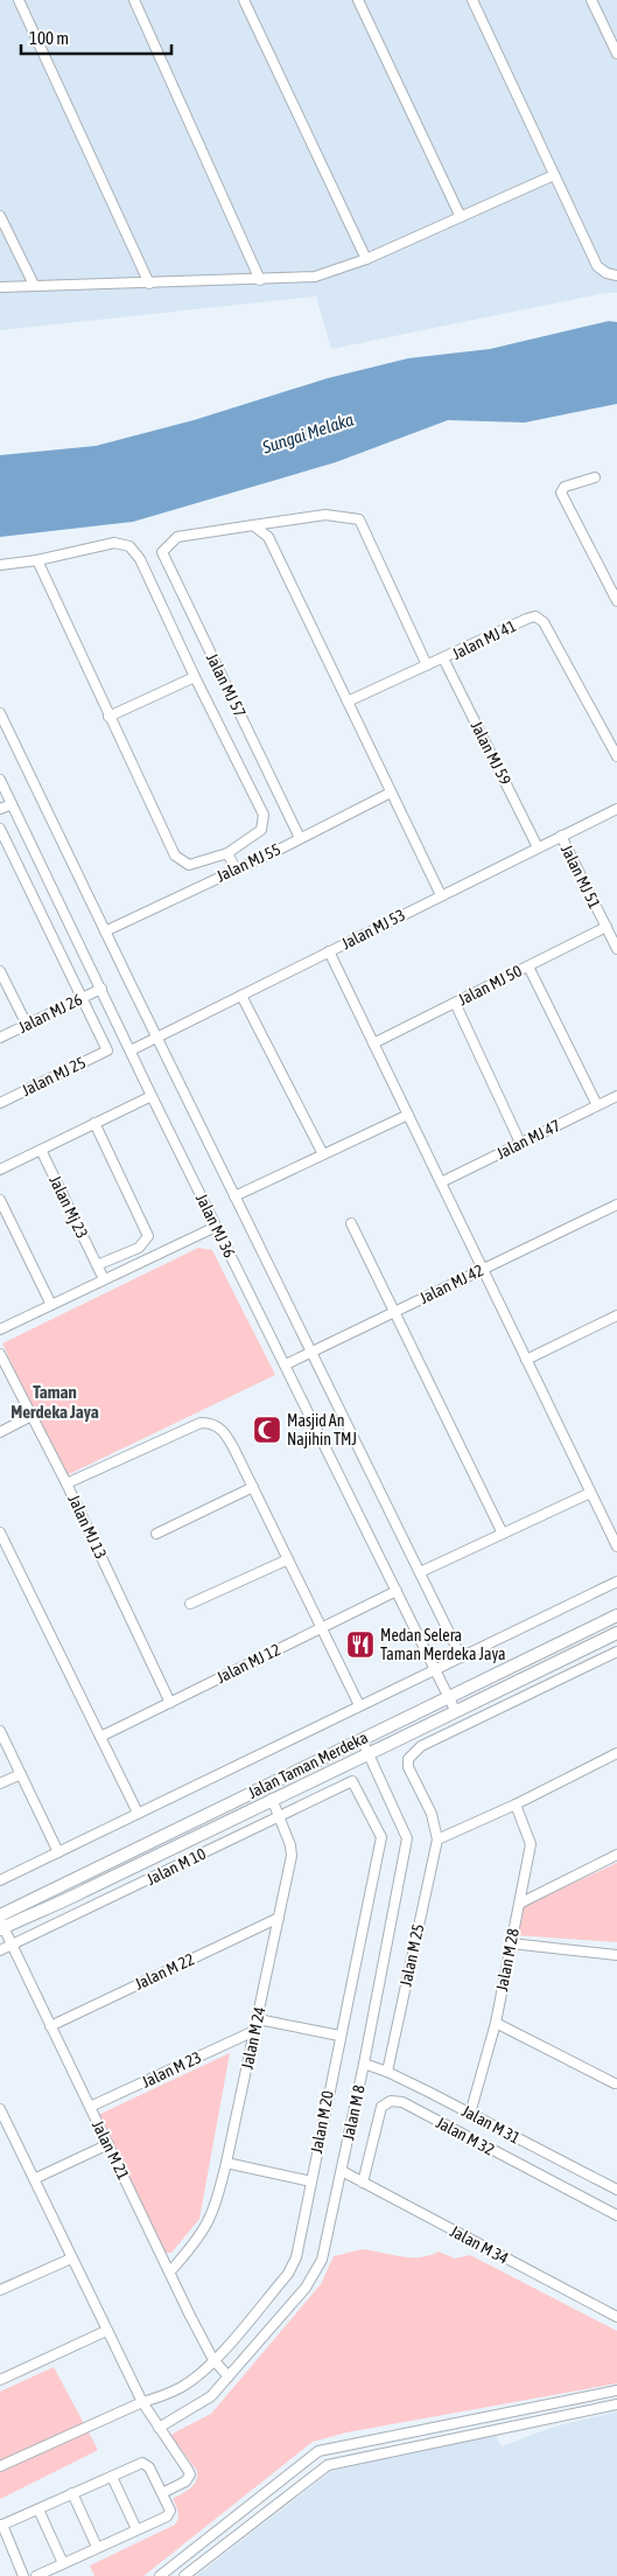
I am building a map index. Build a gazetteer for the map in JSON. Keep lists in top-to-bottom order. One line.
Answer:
{"streets":{"main road":["Jalan Taman Merdeka"],"street":["Jalan MJ 41","Jalan MJ 57","Jalan MJ 59","Jalan MJ 55","Jalan MJ 51","Jalan MJ 53","Jalan MJ 50","Jalan MJ 26","Jalan MJ 25","Jalan MJ 47","Jalan Mj 23","Jalan MJ 36","Jalan MJ 42","Jalan MJ 13","Jalan MJ 12","Jalan M 10","Jalan M 25","Jalan M 28","Jalan M 22","Jalan M 24","Jalan M 23","Jalan M 8","Jalan M 20","Jalan M 31","Jalan M 32","Jalan M 21","Jalan M 34"]},"crossings":[["Jalan MJ 41","Jalan MJ 59"],["Jalan MJ 57","Jalan MJ 55"],["Jalan MJ 59","Jalan MJ 53"],["Jalan MJ 51","Jalan MJ 53"],["Jalan MJ 51","Jalan MJ 50"],["Jalan MJ 53","Jalan MJ 36"],["Jalan MJ 26","Jalan MJ 25"],["Jalan MJ 26","Jalan MJ 36"],["Jalan MJ 36","Jalan MJ 42"],["Jalan MJ 36","Jalan MJ 12"],["Jalan MJ 36","Jalan Taman Merdeka"],["Jalan MJ 13","Jalan MJ 12"],["Jalan Taman Merdeka","Jalan M 8"],["Jalan Taman Merdeka","Jalan M 21"],["Jalan M 10","Jalan M 24"],["Jalan M 10","Jalan M 20"],["Jalan M 10","Jalan M 21"],["Jalan M 25","Jalan M 31"],["Jalan M 28","Jalan M 31"],["Jalan M 22","Jalan M 24"],["Jalan M 22","Jalan M 21"],["Jalan M 24","Jalan M 23"],["Jalan M 24","Jalan M 21"],["Jalan M 23","Jalan M 21"],["Jalan M 8","Jalan M 31"],["Jalan M 8","Jalan M 21"],["Jalan M 8","Jalan M 34"],["Jalan M 20","Jalan M 21"],["Jalan M 32","Jalan M 34"]],"districts":["Taman Merdeka Jaya"],"water":["Sungai Melaka"],"places":{"mosque":["Masjid An Najihin TMJ"],"restaurant":["Medan Selera Taman Merdeka Jaya"]},"scale_bar":"100 m"}
